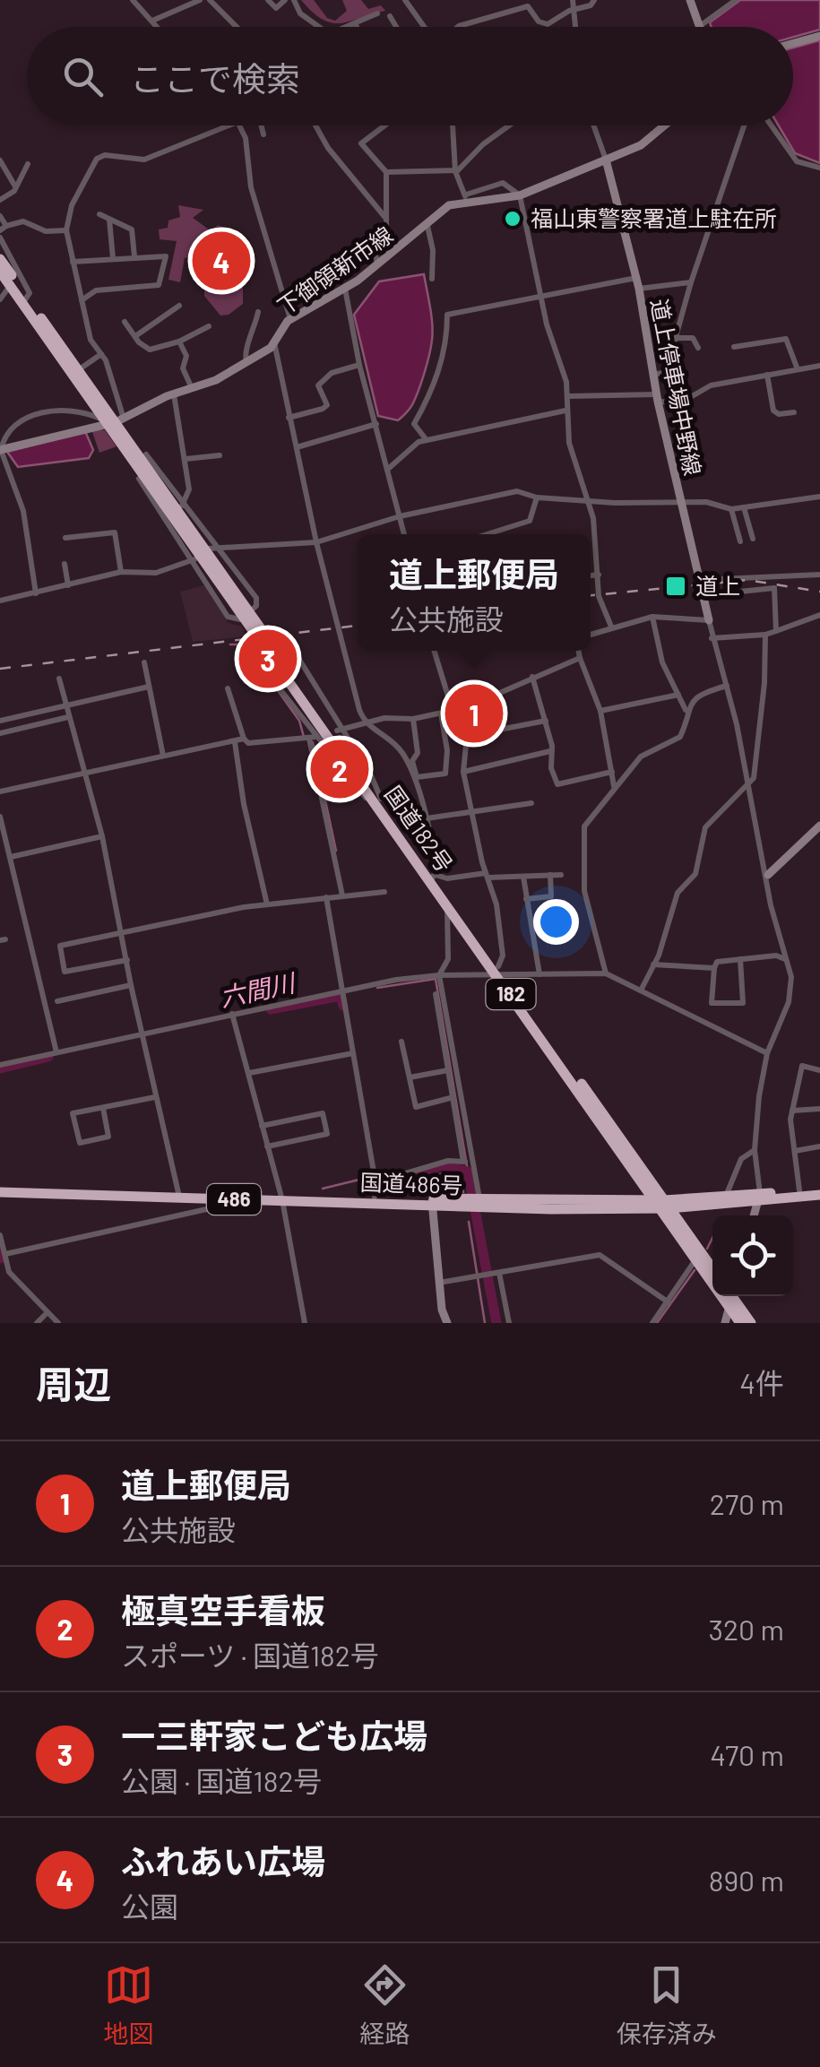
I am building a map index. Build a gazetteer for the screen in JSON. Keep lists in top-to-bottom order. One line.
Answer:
{"streets":{"highway":["国道182号","182","国道486号","486"],"main road":["下御領新市線","道上停車場中野線"]},"crossings":[["下御領新市線","道上停車場中野線"],["下御領新市線","国道182号"],["国道182号","国道486号"]],"water":["六間川"],"places":{"other":["福山東警察署道上駐在所"],"transit":["道上"]},"page":{"search":"ここで検索","pins":["4","3","1","2"],"popup":["道上郵便局","公共施設"],"heading":["周辺","4件"],"list":[{"mark":"1","name":"道上郵便局","note":"公共施設","value":"270 m"},{"mark":"2","name":"極真空手看板","note":"スポーツ · 国道182号","value":"320 m"},{"mark":"3","name":"一三軒家こども広場","note":"公園 · 国道182号","value":"470 m"},{"mark":"4","name":"ふれあい広場","note":"公園","value":"890 m"}],"nav":["地図","経路","保存済み"]}}
